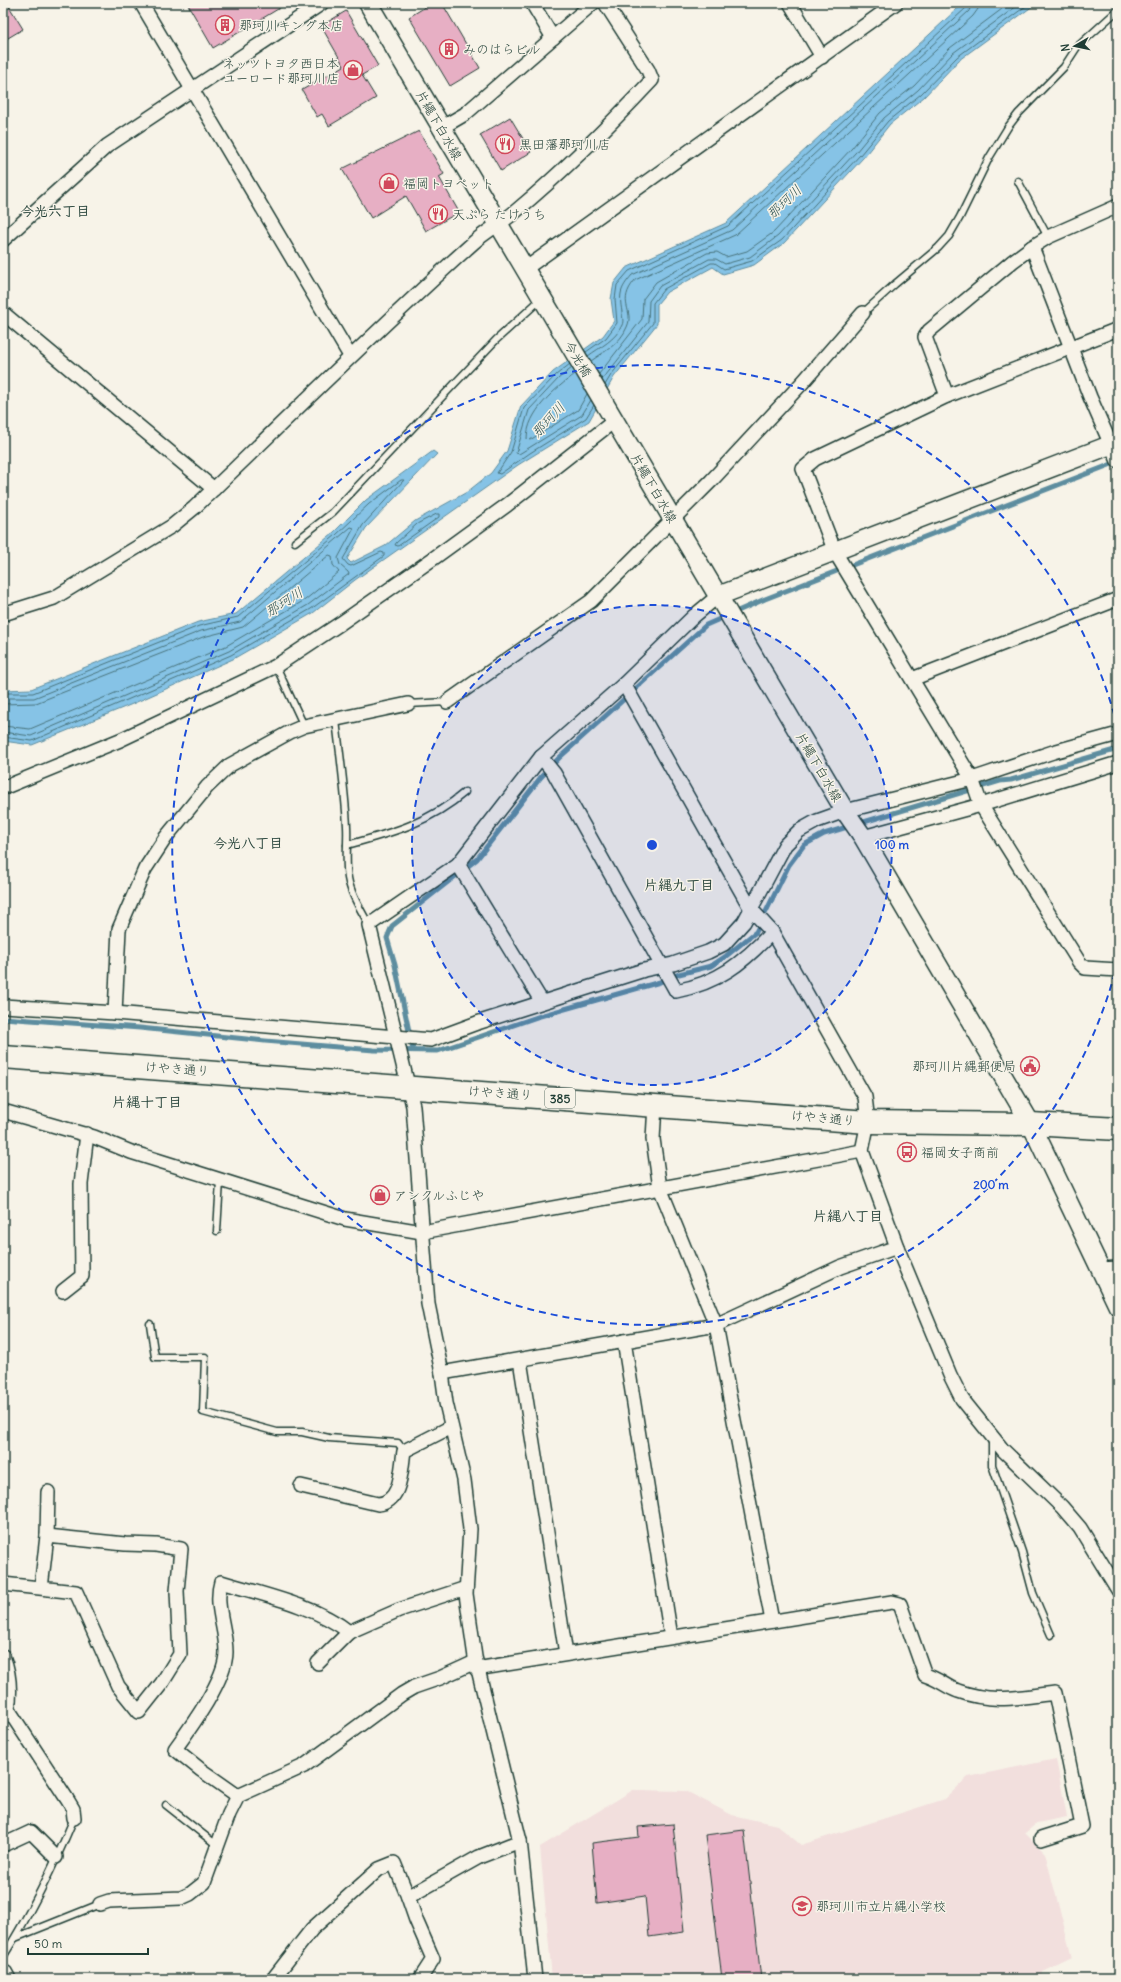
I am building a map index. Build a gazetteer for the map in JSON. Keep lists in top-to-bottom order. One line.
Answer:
{"streets":{"highway":["けやき通り","385"],"main road":["片繩下白水線","今光橋"]},"crossings":[["片繩下白水線","今光橋"],["片繩下白水線","けやき通り"]],"districts":["今光六丁目","今光八丁目","片縄九丁目","片縄十丁目","片縄八丁目"],"water":["那珂川"],"places":{"building":["那珂川キング本店","みのはらビル"],"shop":["ネッツトヨタ西日本 ユーロード那珂川店","福岡トヨペット","アンクルふじや"],"restaurant":["黒田藩那珂川店","天ぷら たけうち"],"public building":["那珂川片縄郵便局"],"bus stop":["福岡女子商前"],"school or university":["那珂川市立片縄小学校"]},"scale_bar":"50 m","north":"left","rings":["100 m","200 m"]}
